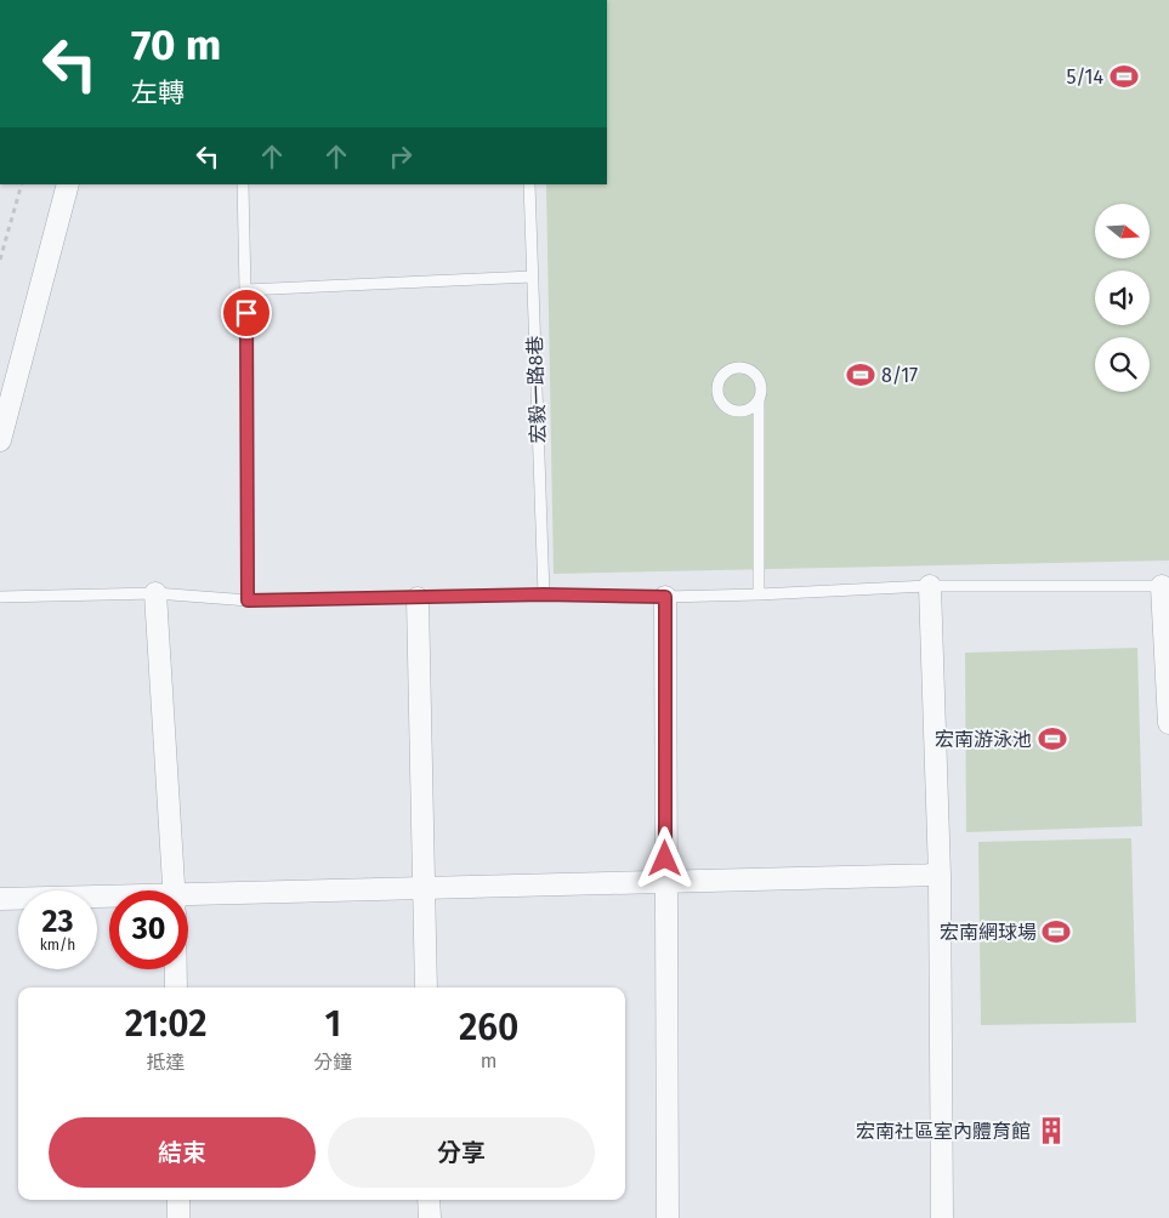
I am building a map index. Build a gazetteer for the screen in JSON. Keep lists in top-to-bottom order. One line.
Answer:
{"streets":{"lane":["宏毅一路8巷"]},"places":{"sports":["5/14","8/17","宏南游泳池","宏南網球場"],"building":["宏南社區室內體育館"]},"north":"right","page":{"turn":["70 m","左轉"],"speed":"23 km/h","limit":"30","eta":["21:02","抵達","1","分鐘","260","m"],"buttons":["結束","分享"]}}
